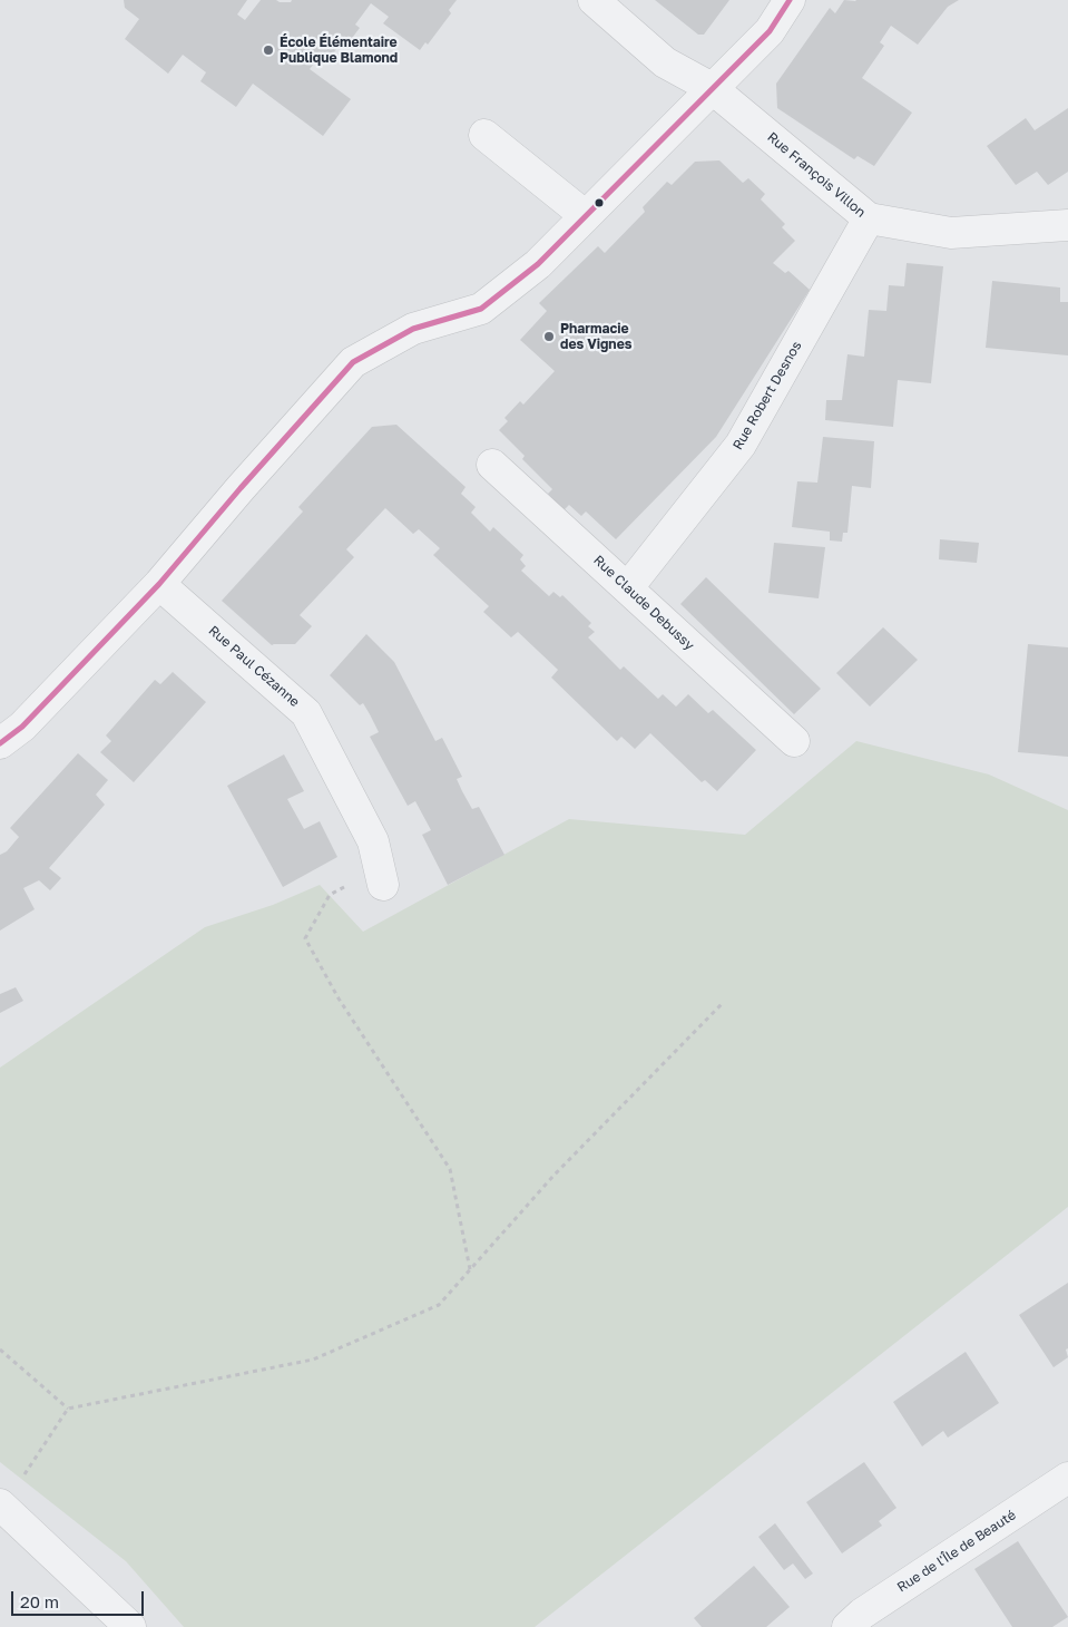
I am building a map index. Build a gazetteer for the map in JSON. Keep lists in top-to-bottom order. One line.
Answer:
{"streets":{"street":["Rue François Villon","Rue Robert Desnos","Rue Claude Debussy","Rue Paul Cézanne","Rue de l'Île de Beauté"]},"crossings":[["Rue François Villon","Rue Robert Desnos"],["Rue Robert Desnos","Rue Claude Debussy"]],"places":["École Élémentaire Publique Blamond","Pharmacie des Vignes"],"scale_bar":"20 m"}
